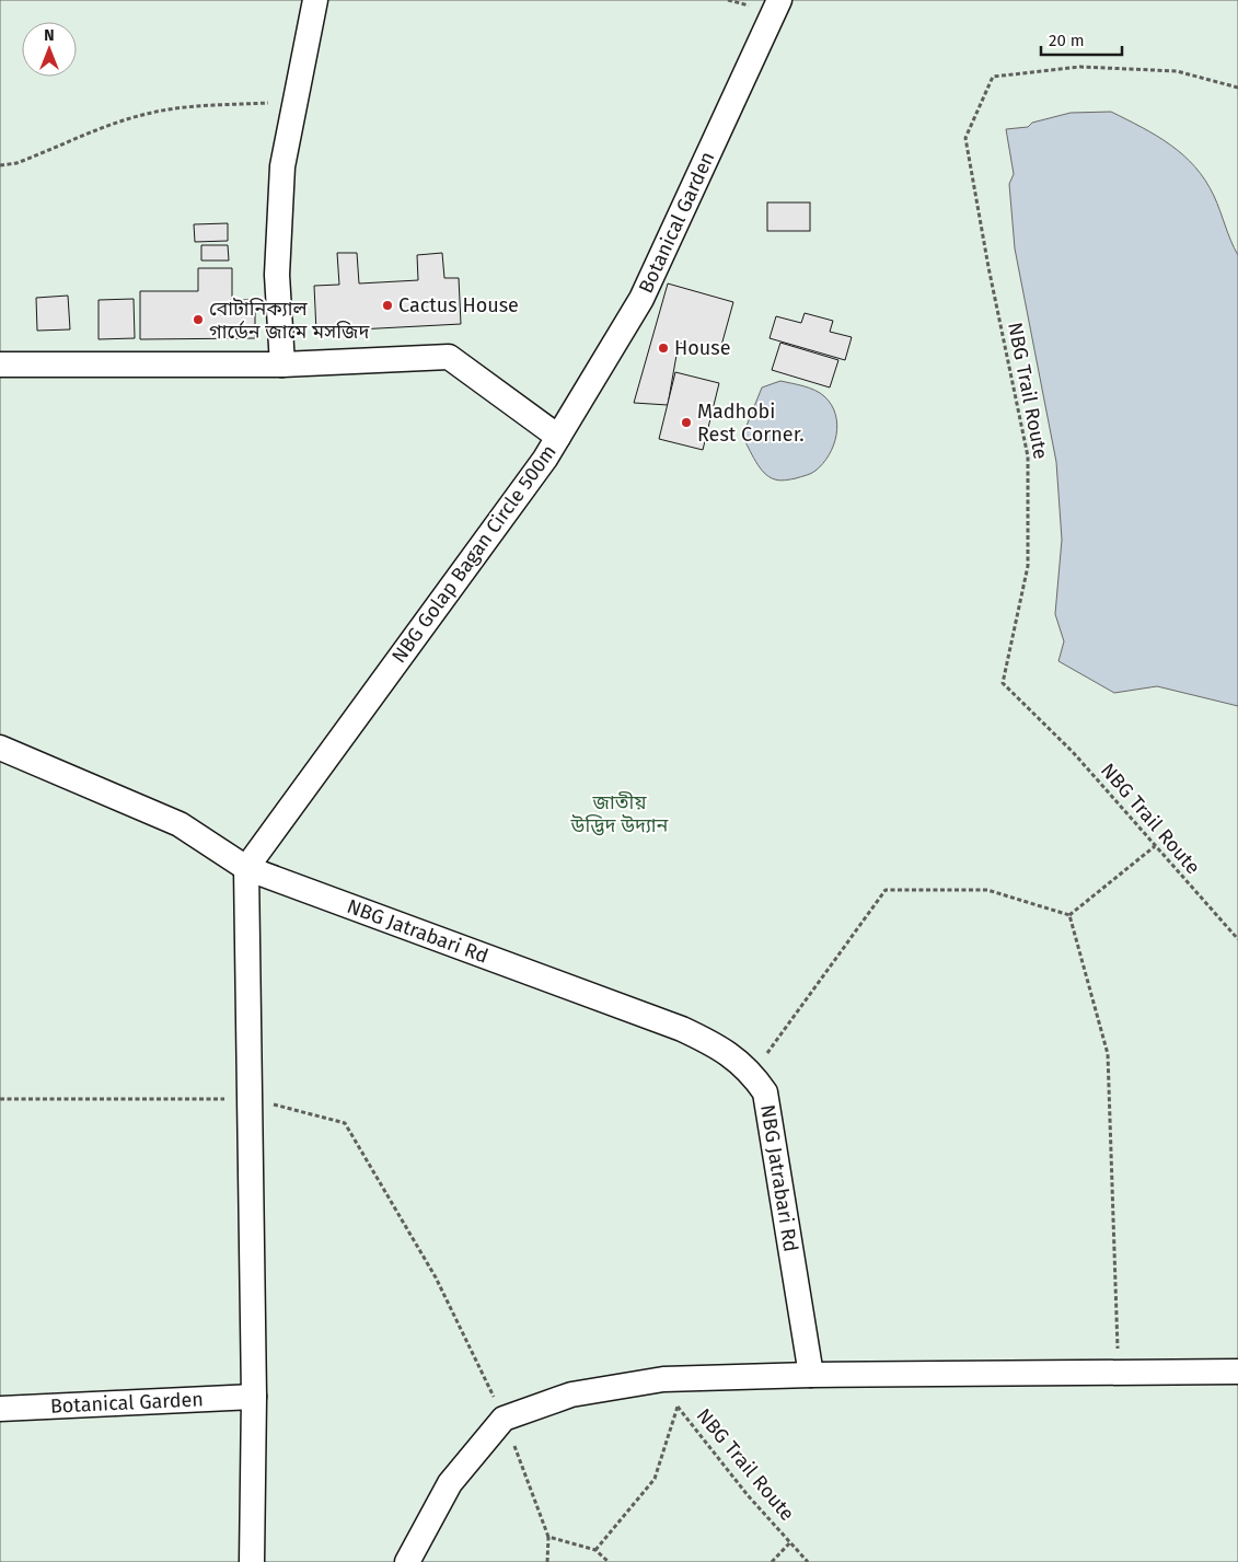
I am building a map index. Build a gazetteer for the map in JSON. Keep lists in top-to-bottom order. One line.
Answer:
{"streets":{"street":["Botanical Garden","NBG Golap Bagan Circle 500m","NBG Jatrabari Rd"],"path":["NBG Trail Route"]},"crossings":[["Botanical Garden","NBG Golap Bagan Circle 500m"],["NBG Golap Bagan Circle 500m","NBG Jatrabari Rd"]],"parks":["জাতীয় উদ্ভিদ উদ্যান"],"places":["Cactus House","বোটানিক্যাল গার্ডেন জামে মসজিদ","House","Madhobi Rest Corner."],"scale_bar":"20 m","north":"top"}
